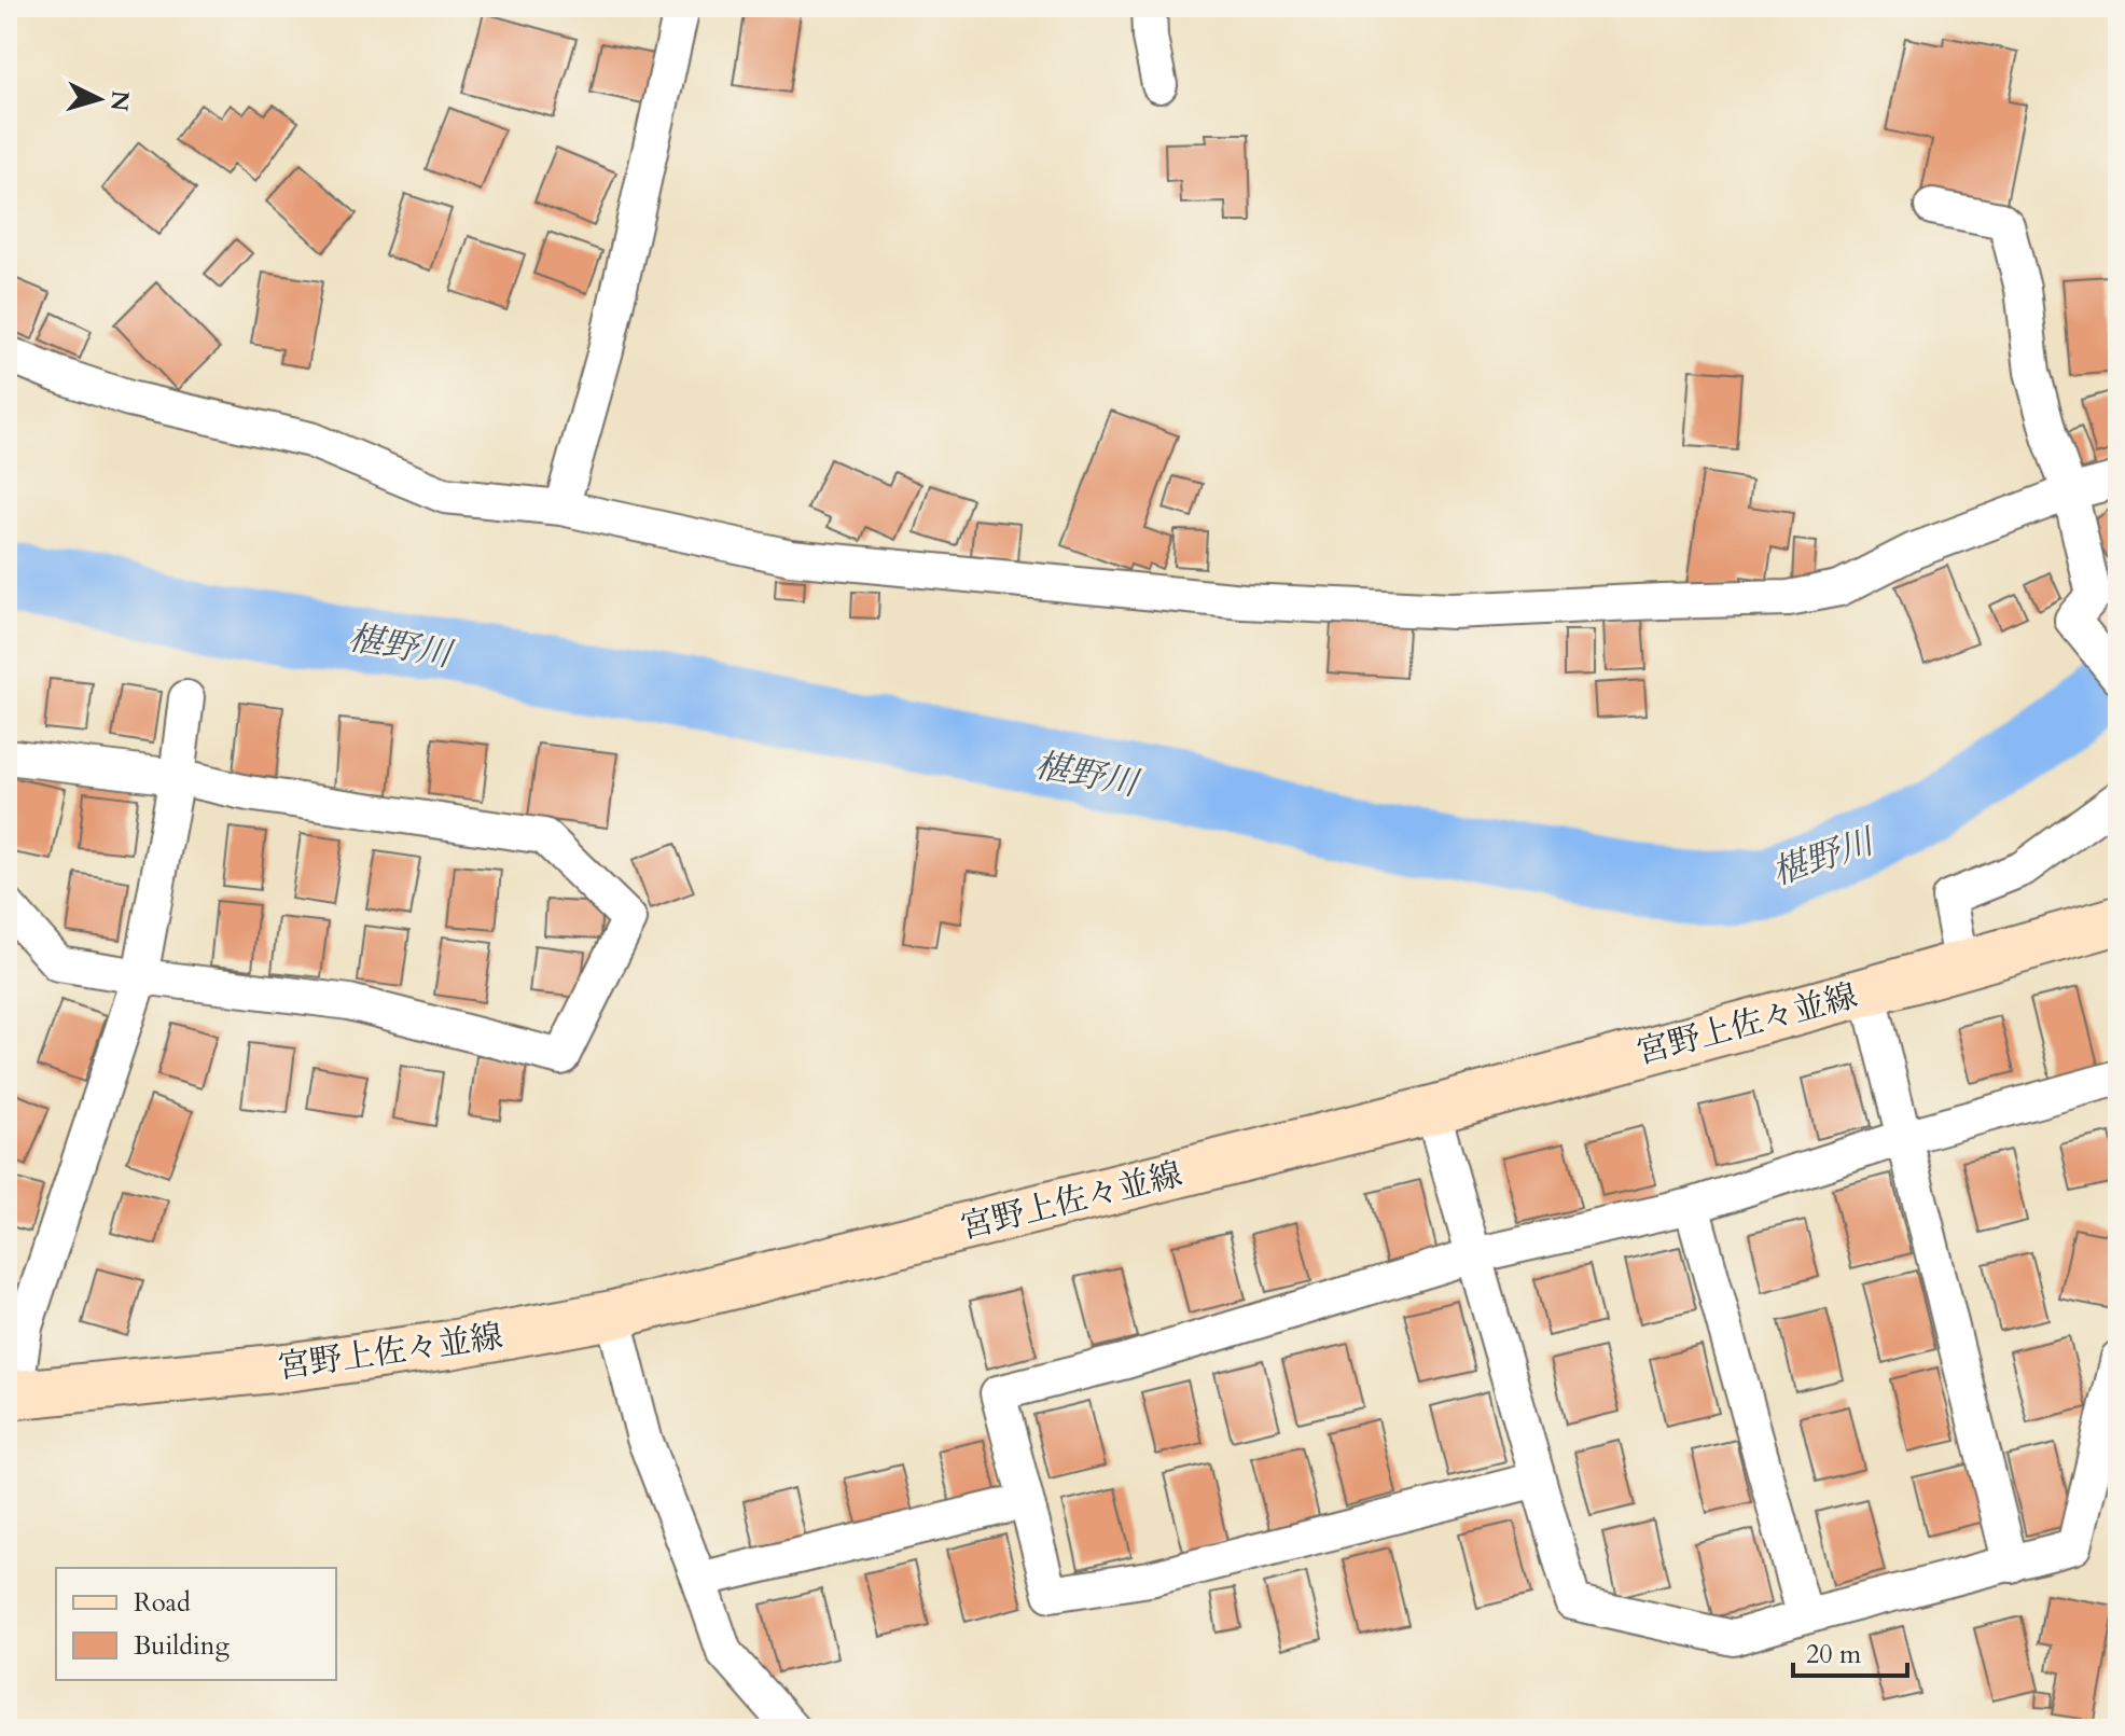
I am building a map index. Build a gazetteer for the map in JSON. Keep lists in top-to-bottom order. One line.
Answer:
{"streets":{"main road":["宮野上佐々並線"]},"water":["椹野川"],"legend":["Road","Building"],"scale_bar":"20 m","north":"right"}
